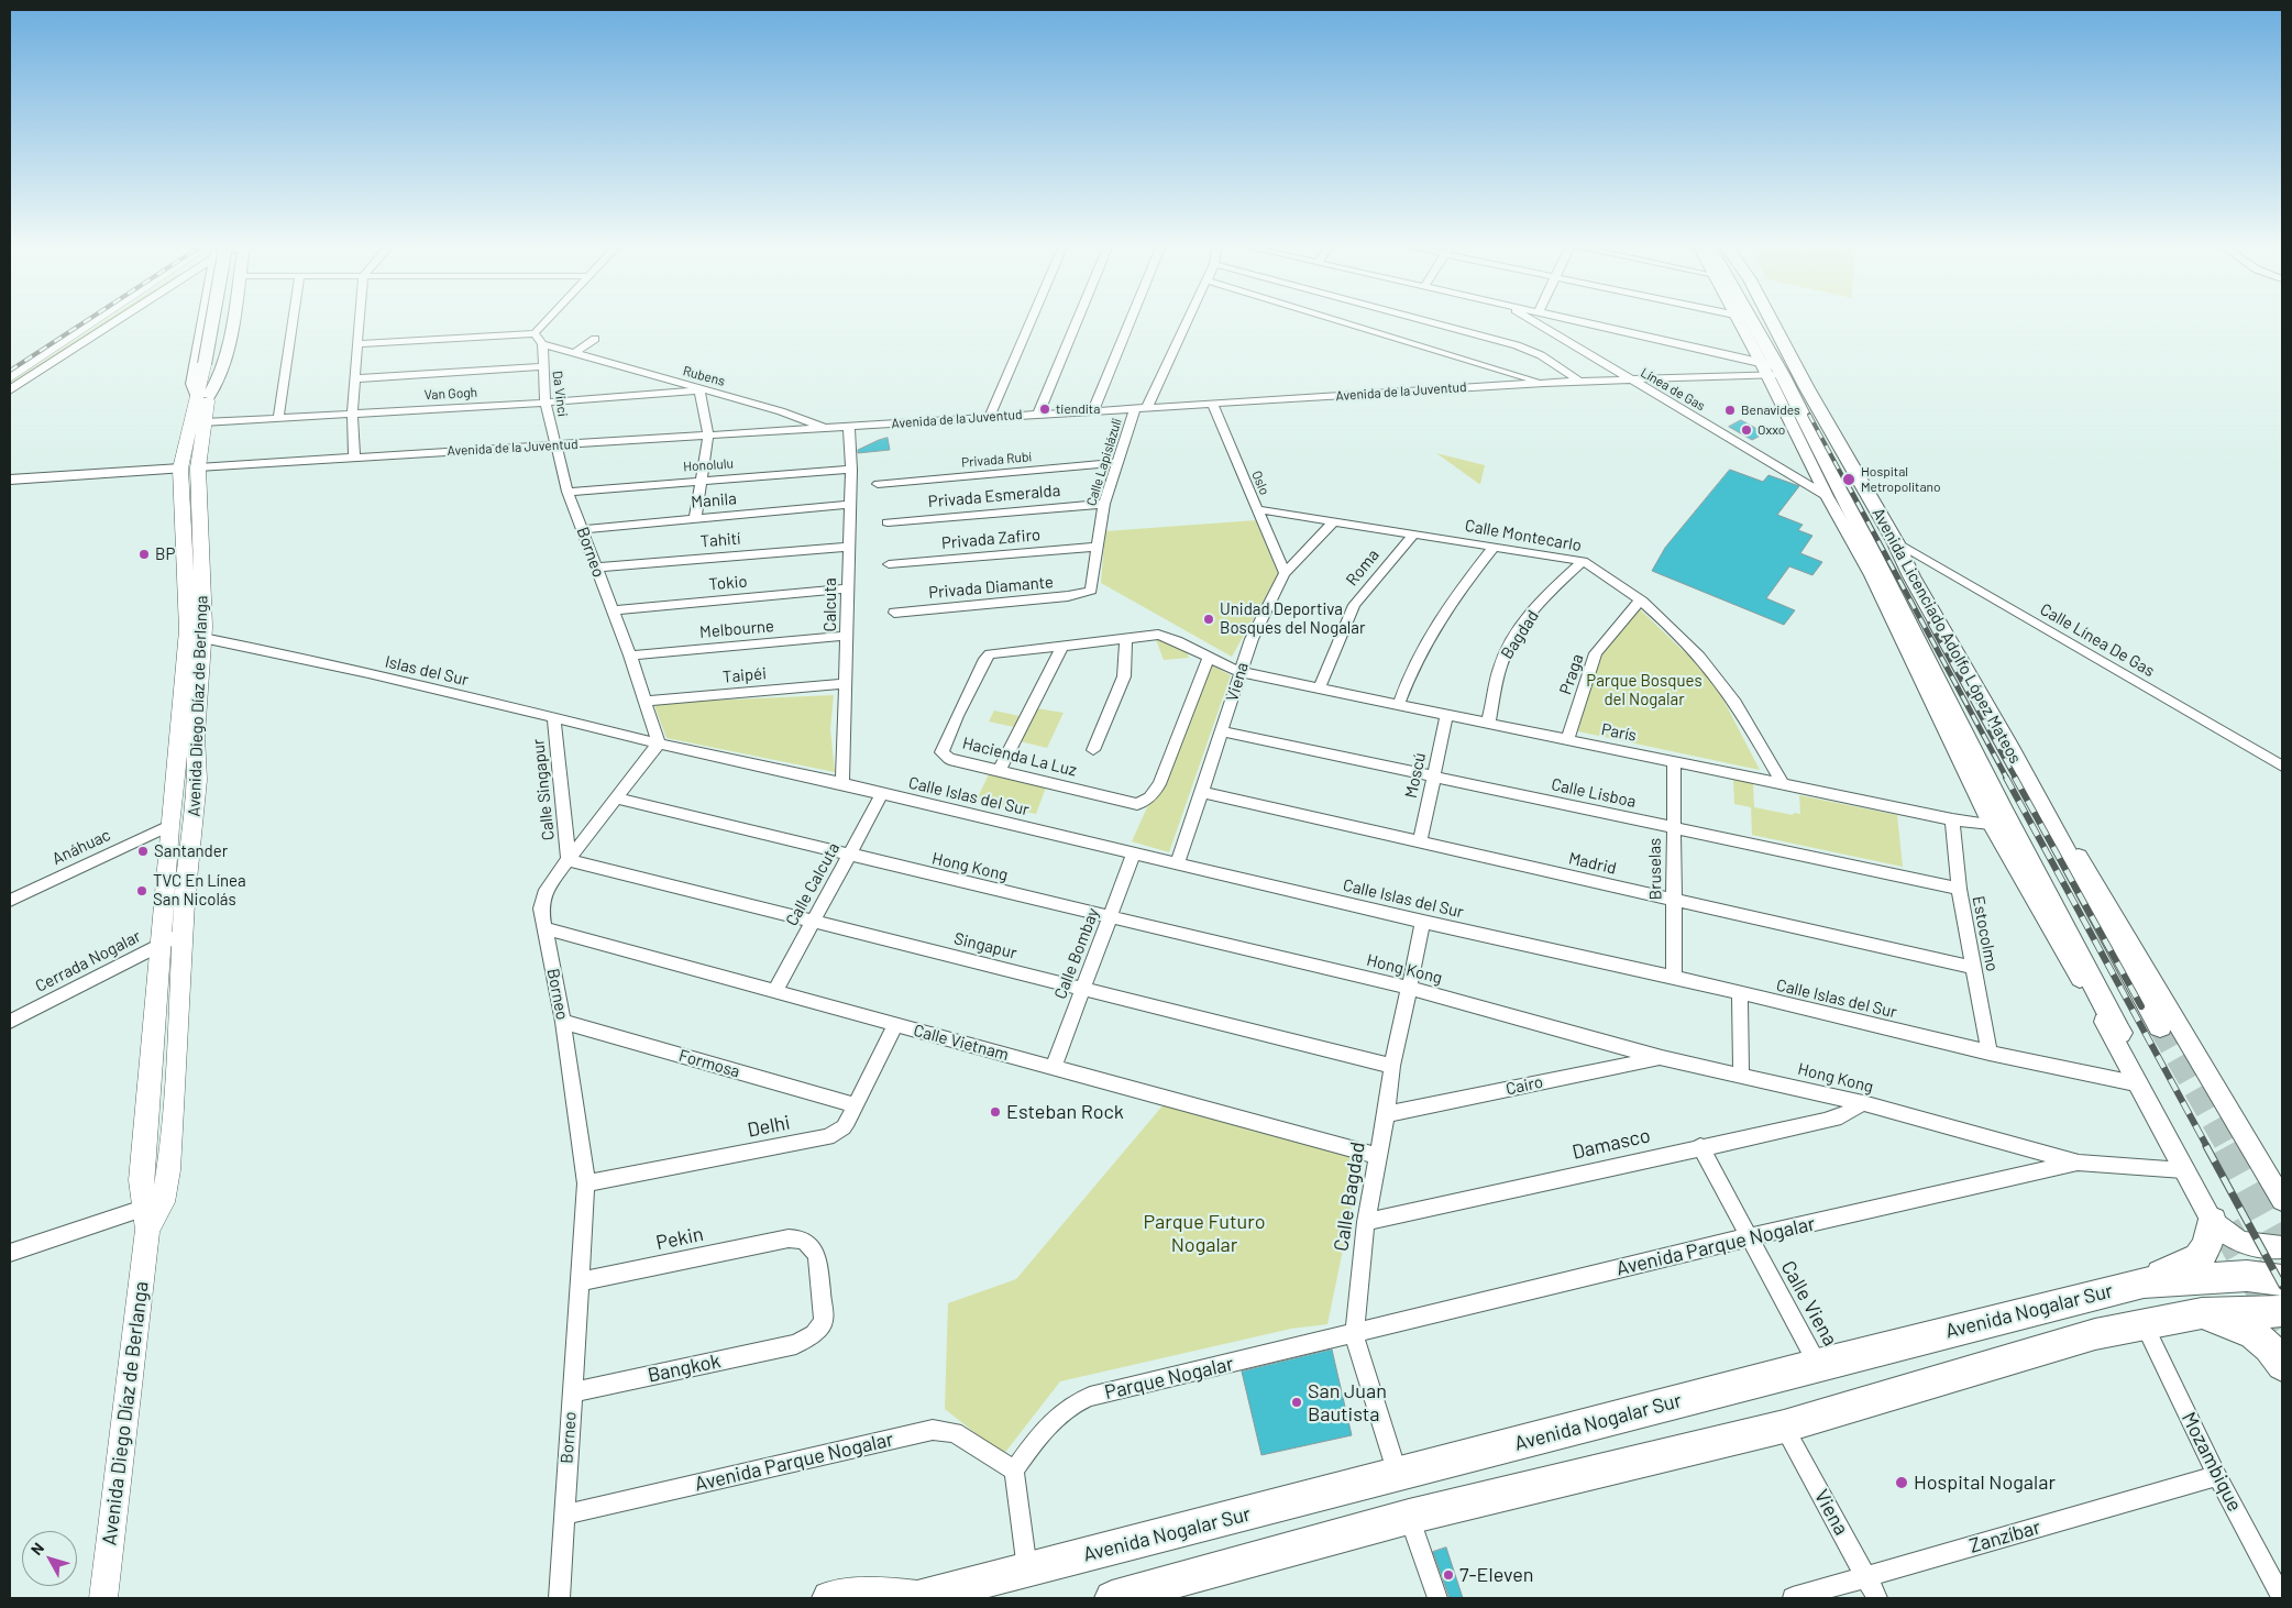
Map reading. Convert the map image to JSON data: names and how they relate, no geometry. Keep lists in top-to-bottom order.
{
  "streets": {
    "highway": ["Avenida Nogalar Sur"],
    "main road": ["Avenida Licenciado Adolfo López Mateos", "Avenida Diego Díaz de Berlanga"],
    "street": [
      "Rubens",
      "Línea de Gas",
      "Avenida de la Juventud",
      "Van Gogh",
      "Da Vinci",
      "Privada Rubí",
      "Calle Lapislázuli",
      "Honolulu",
      "Oslo",
      "Privada Esmeralda",
      "Manila",
      "Calle Montecarlo",
      "Privada Zafiro",
      "Tahití",
      "Borneo",
      "Roma",
      "Tokio",
      "Privada Diamante",
      "Calcuta",
      "Melbourne",
      "Bagdad",
      "Calle Línea De Gas",
      "Islas del Sur",
      "Praga",
      "Taipéi",
      "Viena",
      "París",
      "Hacienda La Luz",
      "Moscú",
      "Calle Singapur",
      "Calle Lisboa",
      "Calle Islas del Sur",
      "Anáhuac",
      "Madrid",
      "Hong Kong",
      "Bruselas",
      "Calle Calcuta",
      "Estocolmo",
      "Singapur",
      "Calle Bombay",
      "Cerrada Nogalar",
      "Calle Vietnam",
      "Formosa",
      "Cairo",
      "Delhi",
      "Damasco",
      "Calle Bagdad",
      "Pekin",
      "Avenida Parque Nogalar",
      "Calle Viena",
      "Bangkok",
      "Parque Nogalar",
      "Mozambique",
      "Zanzíbar"
    ]
  },
  "crossings": [
    ["Rubens", "Avenida de la Juventud"],
    ["Rubens", "Van Gogh"],
    ["Rubens", "Da Vinci"],
    ["Línea de Gas", "Avenida de la Juventud"],
    ["Avenida de la Juventud", "Da Vinci"],
    ["Avenida de la Juventud", "Calle Lapislázuli"],
    ["Avenida de la Juventud", "Oslo"],
    ["Avenida de la Juventud", "Borneo"],
    ["Avenida de la Juventud", "Calcuta"],
    ["Avenida de la Juventud", "Avenida Licenciado Adolfo López Mateos"],
    ["Avenida de la Juventud", "Avenida Diego Díaz de Berlanga"],
    ["Van Gogh", "Da Vinci"],
    ["Van Gogh", "Avenida Diego Díaz de Berlanga"],
    ["Da Vinci", "Borneo"],
    ["Privada Rubí", "Calle Lapislázuli"],
    ["Calle Lapislázuli", "Privada Esmeralda"],
    ["Calle Lapislázuli", "Privada Zafiro"],
    ["Calle Lapislázuli", "Privada Diamante"],
    ["Honolulu", "Borneo"],
    ["Honolulu", "Calcuta"],
    ["Oslo", "Calle Montecarlo"],
    ["Oslo", "Viena"],
    ["Manila", "Borneo"],
    ["Manila", "Calcuta"],
    ["Calle Montecarlo", "Roma"],
    ["Calle Montecarlo", "Bagdad"],
    ["Calle Montecarlo", "Praga"],
    ["Calle Montecarlo", "Viena"],
    ["Calle Montecarlo", "París"],
    ["Tahití", "Borneo"],
    ["Tahití", "Calcuta"],
    ["Borneo", "Tokio"],
    ["Borneo", "Melbourne"],
    ["Borneo", "Islas del Sur"],
    ["Borneo", "Taipéi"],
    ["Borneo", "Calle Singapur"],
    ["Borneo", "Calle Islas del Sur"],
    ["Borneo", "Hong Kong"],
    ["Borneo", "Singapur"],
    ["Borneo", "Calle Vietnam"],
    ["Borneo", "Formosa"],
    ["Borneo", "Delhi"],
    ["Borneo", "Pekin"],
    ["Borneo", "Avenida Parque Nogalar"],
    ["Borneo", "Bangkok"],
    ["Roma", "París"],
    ["Tokio", "Calcuta"],
    ["Calcuta", "Melbourne"],
    ["Calcuta", "Taipéi"],
    ["Calcuta", "Calle Islas del Sur"],
    ["Bagdad", "París"],
    ["Avenida Licenciado Adolfo López Mateos", "Calle Línea De Gas"],
    ["Avenida Licenciado Adolfo López Mateos", "París"],
    ["Islas del Sur", "Avenida Diego Díaz de Berlanga"],
    ["Islas del Sur", "Calle Singapur"],
    ["Islas del Sur", "Calle Islas del Sur"],
    ["Praga", "París"],
    ["Viena", "París"],
    ["Viena", "Hacienda La Luz"],
    ["Viena", "Calle Lisboa"],
    ["Viena", "Calle Islas del Sur"],
    ["Viena", "Madrid"],
    ["Viena", "Zanzíbar"],
    ["Avenida Diego Díaz de Berlanga", "Anáhuac"],
    ["Avenida Diego Díaz de Berlanga", "Cerrada Nogalar"],
    ["París", "Hacienda La Luz"],
    ["París", "Moscú"],
    ["París", "Bruselas"],
    ["París", "Estocolmo"],
    ["Moscú", "Calle Lisboa"],
    ["Moscú", "Madrid"],
    ["Calle Singapur", "Singapur"],
    ["Calle Lisboa", "Bruselas"],
    ["Calle Lisboa", "Estocolmo"],
    ["Calle Islas del Sur", "Bruselas"],
    ["Calle Islas del Sur", "Calle Calcuta"],
    ["Calle Islas del Sur", "Estocolmo"],
    ["Calle Islas del Sur", "Calle Bombay"],
    ["Calle Islas del Sur", "Calle Bagdad"],
    ["Madrid", "Bruselas"],
    ["Madrid", "Estocolmo"],
    ["Hong Kong", "Calle Calcuta"],
    ["Hong Kong", "Calle Bombay"],
    ["Hong Kong", "Cairo"],
    ["Hong Kong", "Damasco"],
    ["Hong Kong", "Calle Bagdad"],
    ["Hong Kong", "Avenida Parque Nogalar"],
    ["Calle Calcuta", "Singapur"],
    ["Calle Calcuta", "Calle Vietnam"],
    ["Singapur", "Calle Bombay"],
    ["Singapur", "Calle Bagdad"],
    ["Calle Bombay", "Calle Vietnam"],
    ["Calle Vietnam", "Delhi"],
    ["Calle Vietnam", "Calle Bagdad"],
    ["Formosa", "Delhi"],
    ["Cairo", "Calle Bagdad"],
    ["Damasco", "Calle Bagdad"],
    ["Damasco", "Calle Viena"],
    ["Calle Bagdad", "Avenida Parque Nogalar"],
    ["Calle Bagdad", "Avenida Nogalar Sur"],
    ["Calle Bagdad", "Parque Nogalar"],
    ["Pekin", "Bangkok"],
    ["Avenida Parque Nogalar", "Calle Viena"],
    ["Avenida Parque Nogalar", "Parque Nogalar"],
    ["Calle Viena", "Avenida Nogalar Sur"],
    ["Mozambique", "Zanzíbar"]
  ],
  "parks": ["Parque Bosques del Nogalar", "Parque Futuro Nogalar"],
  "places": [
    "tiendita",
    "Benavides",
    "Oxxo",
    "Hospital Metropolitano",
    "BP",
    "Unidad Deportiva Bosques del Nogalar",
    "Santander",
    "TVC En Línea San Nicolás",
    "Esteban Rock",
    "San Juan Bautista",
    "Hospital Nogalar",
    "7-Eleven"
  ],
  "north": "top left"
}
